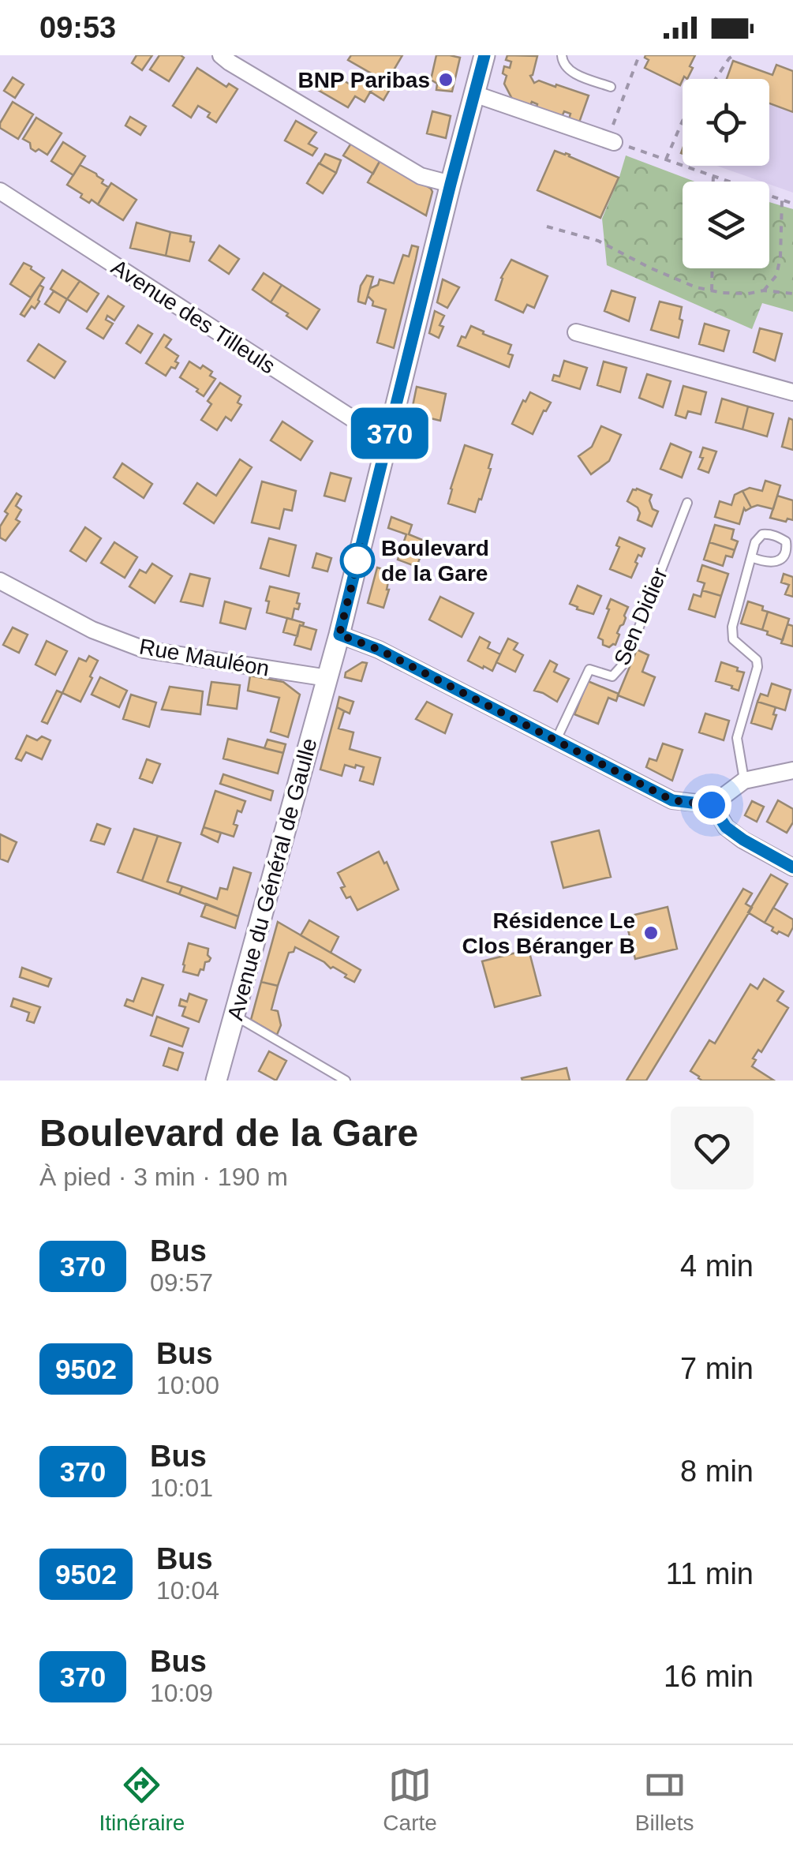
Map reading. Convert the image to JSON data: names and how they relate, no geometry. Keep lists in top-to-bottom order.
{
  "streets": {
    "street": ["Avenue des Tilleuls", "Rue Mauléon", "Avenue du Général de Gaulle"],
    "lane": ["Sen Didier"]
  },
  "crossings": [
    ["Avenue des Tilleuls", "Avenue du Général de Gaulle"],
    ["Rue Mauléon", "Avenue du Général de Gaulle"]
  ],
  "places": ["BNP Paribas", "Boulevard de la Gare", "Résidence Le Clos Béranger B"],
  "lines": ["bus line 370"],
  "page": {
    "status": "09:53",
    "on_map": "370",
    "heading": ["Boulevard de la Gare", "À pied · 3 min · 190 m"],
    "list": [
      {
        "mark": "370",
        "name": "Bus",
        "note": "09:57",
        "value": "4 min"
      },
      {
        "mark": "9502",
        "name": "Bus",
        "note": "10:00",
        "value": "7 min"
      },
      {
        "mark": "370",
        "name": "Bus",
        "note": "10:01",
        "value": "8 min"
      },
      {
        "mark": "9502",
        "name": "Bus",
        "note": "10:04",
        "value": "11 min"
      },
      {
        "mark": "370",
        "name": "Bus",
        "note": "10:09",
        "value": "16 min"
      }
    ],
    "tabs": ["Itinéraire", "Carte", "Billets"]
  }
}
